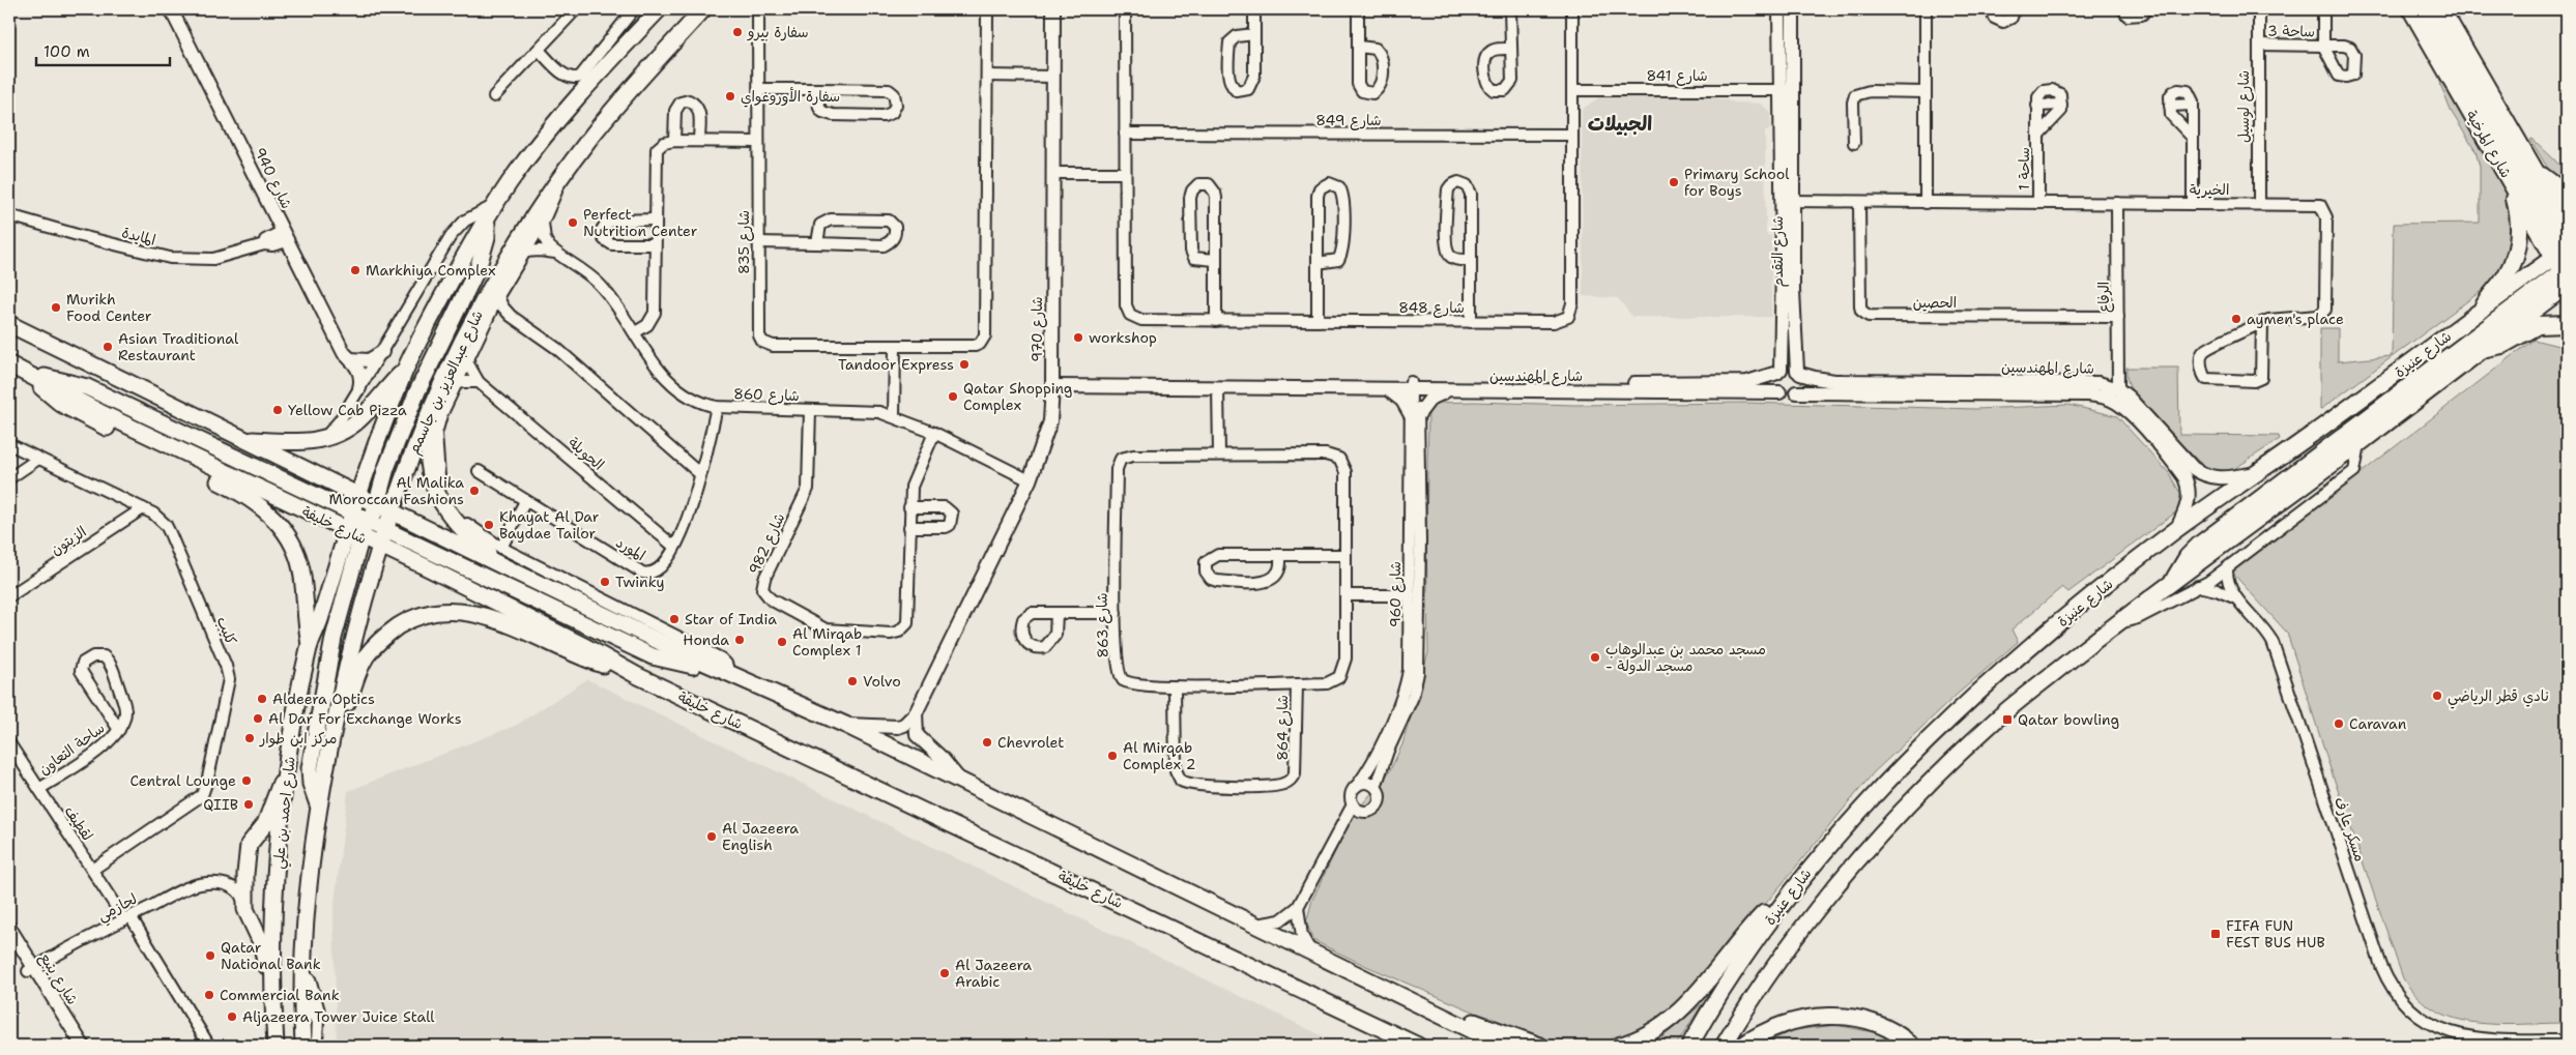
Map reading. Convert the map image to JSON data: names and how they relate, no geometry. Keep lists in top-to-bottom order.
{
  "streets": {
    "highway": ["شارع المرخية"],
    "main road": [
      "شارع عنيزة",
      "شارع عبدالعزيز بن جاسمم",
      "شارع خليفة",
      "شارع احمد بن علي"
    ],
    "street": [
      "ساحة 3",
      "شارع 841",
      "شارع لوسيل",
      "شارع 849",
      "ساحة 1",
      "شارع 940",
      "الخيرية",
      "المايدة",
      "شارع 835",
      "شارع التقدم",
      "الرفاع",
      "الحصين",
      "شارع 848",
      "شارع 970",
      "شارع المهندسين",
      "شارع 860",
      "الحويلة",
      "الزيتون",
      "شارع 982",
      "المورد",
      "شارع 960",
      "شارع 863",
      "كليب",
      "شارع 864",
      "ساحة التعاون",
      "لقطيف",
      "مسكر عارف",
      "لحازمي",
      "شارع ينبع"
    ]
  },
  "crossings": [
    ["ساحة 3", "شارع لوسيل"],
    ["شارع 841", "شارع التقدم"],
    ["شارع 841", "شارع 848"],
    ["شارع لوسيل", "الخيرية"],
    ["شارع 849", "شارع 848"],
    ["شارع المرخية", "شارع عنيزة"],
    ["ساحة 1", "الخيرية"],
    ["شارع 940", "المايدة"],
    ["الخيرية", "شارع التقدم"],
    ["الخيرية", "الرفاع"],
    ["الخيرية", "الحصين"],
    ["شارع التقدم", "شارع المهندسين"],
    ["الرفاع", "الحصين"],
    ["الرفاع", "شارع المهندسين"],
    ["شارع 970", "شارع المهندسين"],
    ["شارع 970", "شارع 860"],
    ["شارع عنيزة", "شارع المهندسين"],
    ["شارع المهندسين", "شارع 960"],
    ["شارع عبدالعزيز بن جاسمم", "شارع 860"],
    ["شارع عبدالعزيز بن جاسمم", "الحويلة"],
    ["شارع عبدالعزيز بن جاسمم", "شارع خليفة"],
    ["شارع 860", "شارع 982"],
    ["شارع 860", "المورد"],
    ["الحويلة", "المورد"],
    ["شارع خليفة", "شارع احمد بن علي"],
    ["الزيتون", "كليب"],
    ["شارع 863", "شارع 864"],
    ["كليب", "لقطيف"],
    ["ساحة التعاون", "لقطيف"],
    ["لقطيف", "لحازمي"],
    ["لحازمي", "شارع ينبع"]
  ],
  "districts": ["الجبيلات"],
  "places": {
    "other": [
      "سفارة بيرو",
      "سفارة الأوروغواي",
      "Primary School for Boys",
      "Perfect Nutrition Center",
      "Markhiya Complex",
      "Murikh Food Center",
      "aymen's place",
      "workshop",
      "Asian Traditional Restaurant",
      "Tandoor Express",
      "Qatar Shopping Complex",
      "Yellow Cab Pizza",
      "Al Malika Moroccan Fashions",
      "Khayat Al Dar Baydae Tailor",
      "Twinky",
      "Star of India",
      "Honda",
      "Al Mirqab Complex 1",
      "مسجد محمد بن عبدالوهاب - مسجد الدولة",
      "Volvo",
      "نادي قطر الرياضي",
      "Aldeera Optics",
      "Al Dar For Exchange Works",
      "Caravan",
      "مركز ابن طوار",
      "Chevrolet",
      "Al Mirqab Complex 2",
      "Central Lounge",
      "QIIB",
      "Al Jazeera English",
      "Qatar National Bank",
      "Al Jazeera Arabic",
      "Commercial Bank",
      "Aljazeera Tower Juice Stall"
    ],
    "transit": ["Qatar bowling", "FIFA FUN FEST BUS HUB"]
  },
  "scale_bar": "100 m"
}
